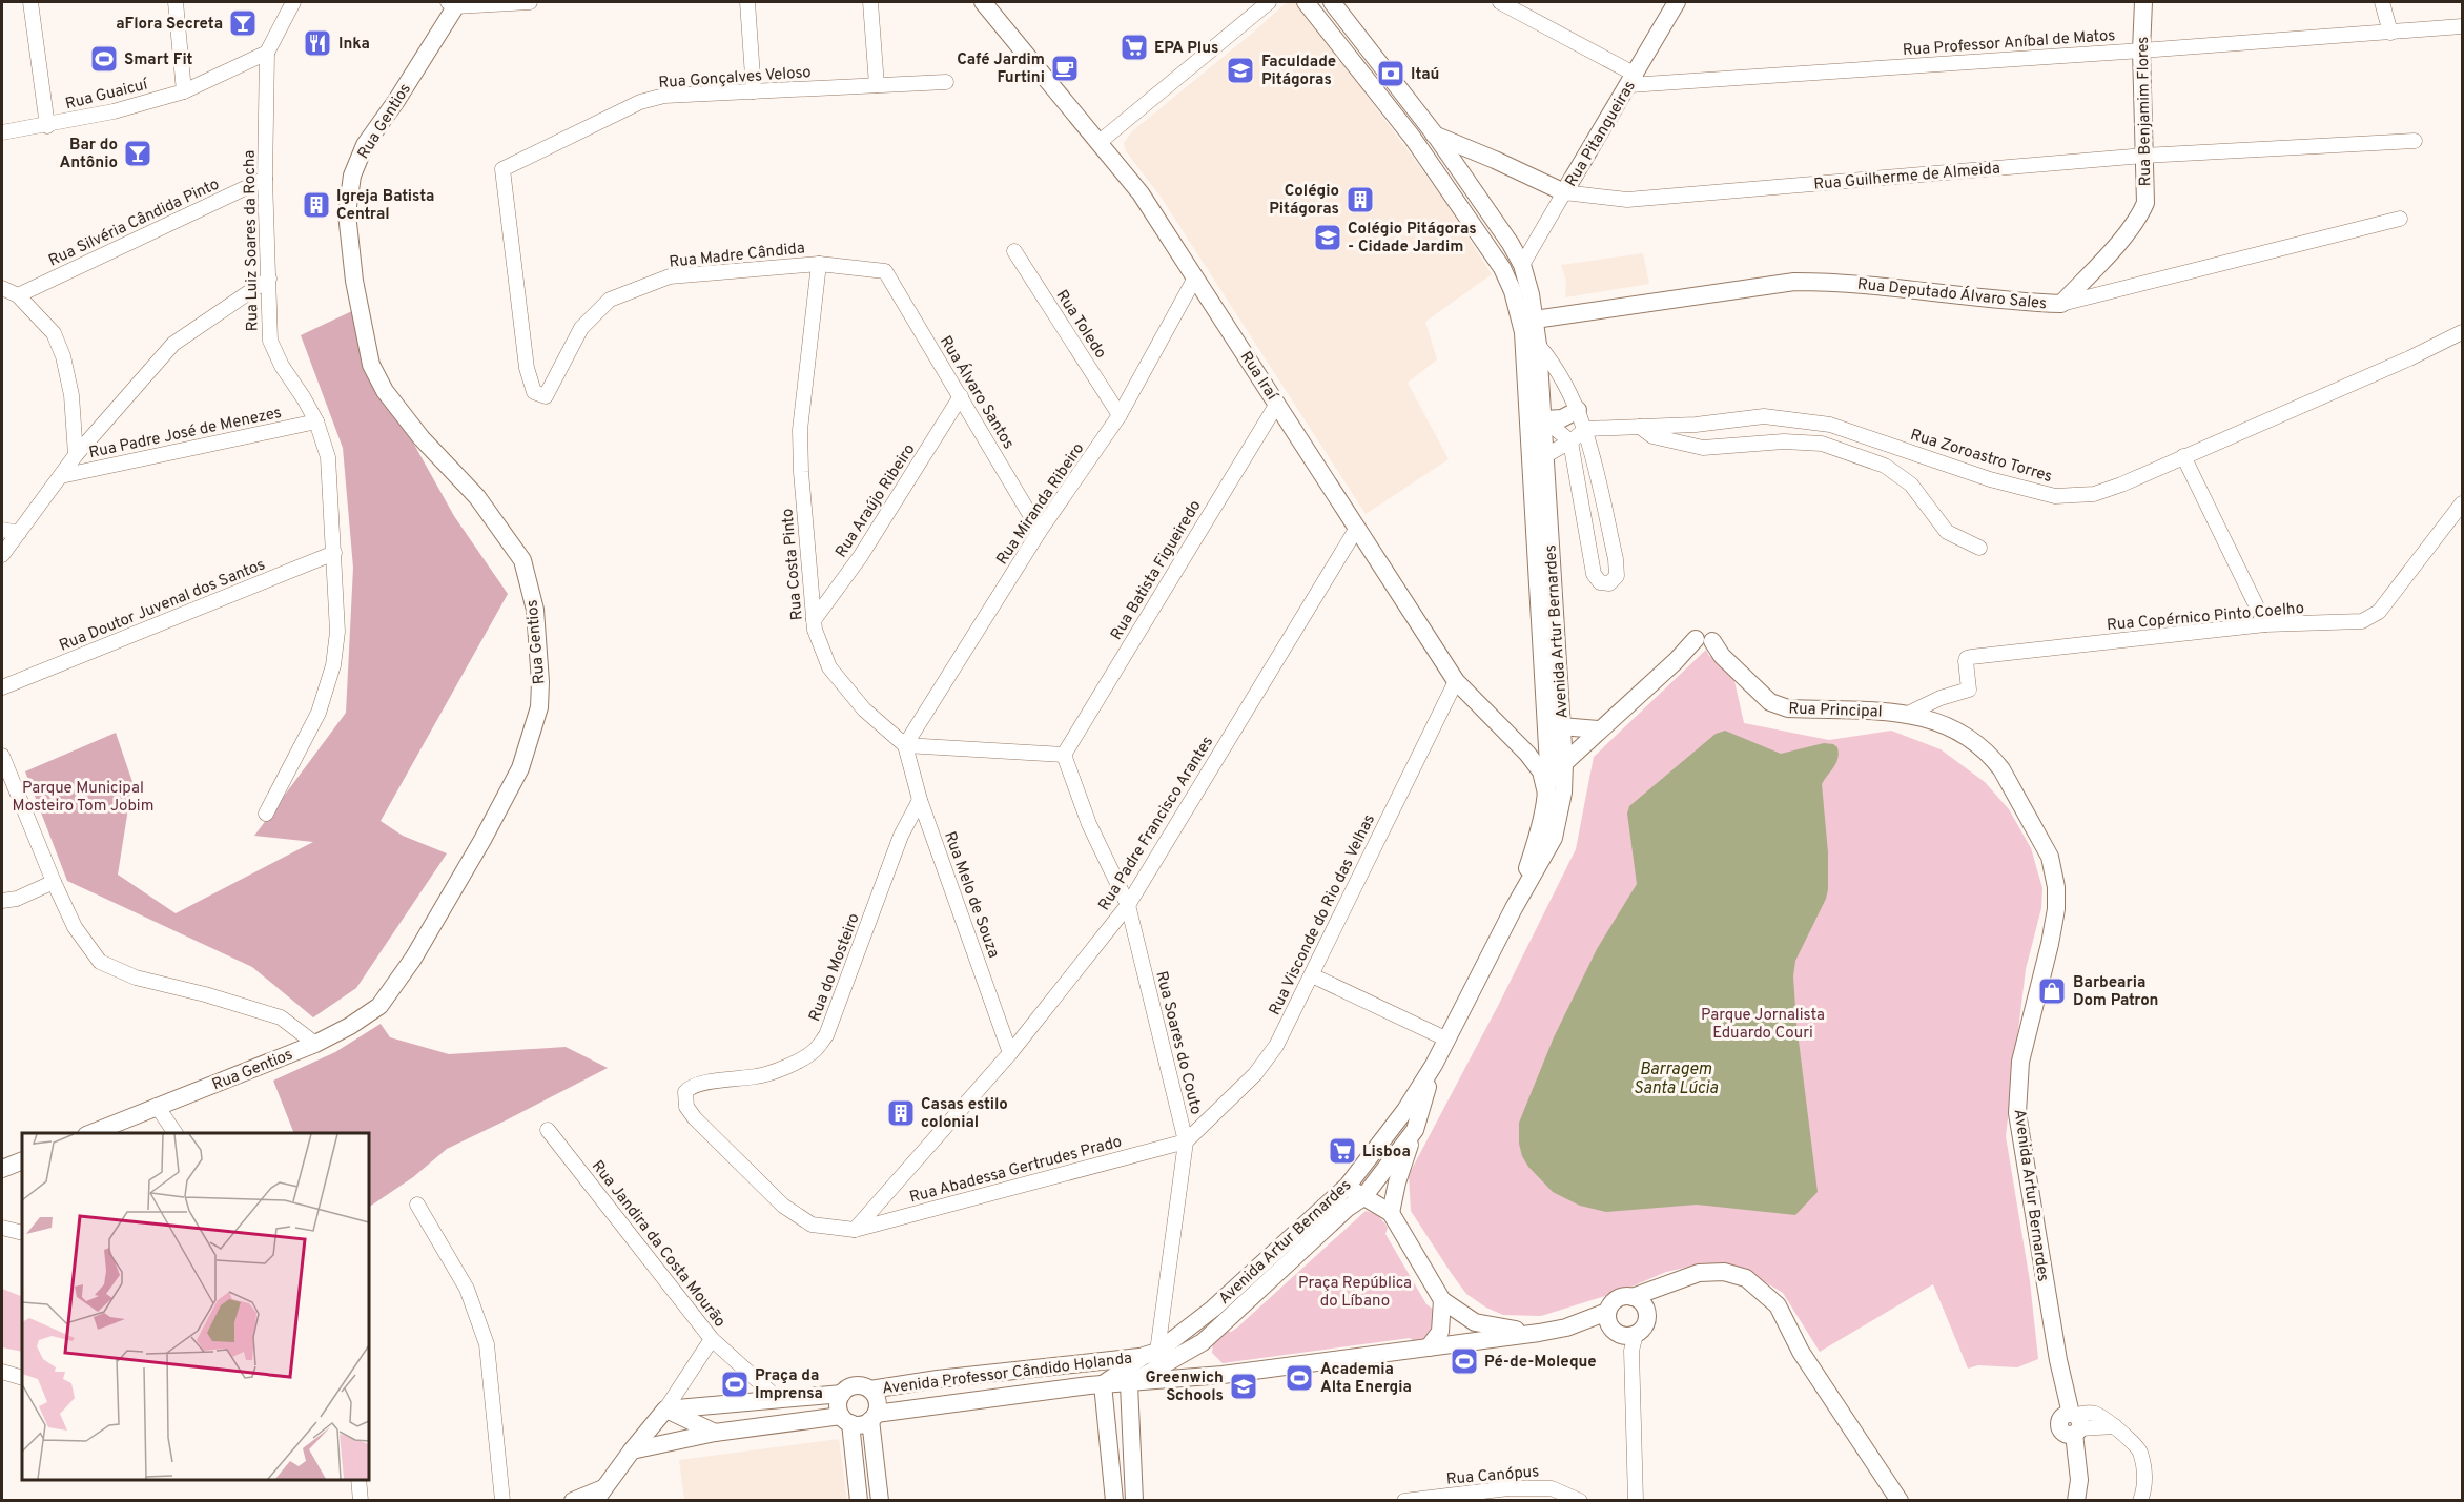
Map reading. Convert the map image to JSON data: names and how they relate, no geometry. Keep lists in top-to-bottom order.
{
  "streets": {
    "street": [
      "Rua Professor Aníbal de Matos",
      "Rua Gonçalves Veloso",
      "Rua Guaicuí",
      "Rua Benjamim Flores",
      "Rua Gentios",
      "Rua Pitangueiras",
      "Rua Guilherme de Almeida",
      "Rua Silvéria Cândida Pinto",
      "Rua Luiz Soares da Rocha",
      "Rua Madre Cândida",
      "Rua Deputado Álvaro Sales",
      "Rua Toledo",
      "Rua Iraí",
      "Rua Álvaro Santos",
      "Rua Padre José de Menezes",
      "Rua Zoroastro Torres",
      "Rua Araújo Ribeiro",
      "Rua Miranda Ribeiro",
      "Rua Costa Pinto",
      "Rua Batista Figueiredo",
      "Rua Doutor Juvenal dos Santos",
      "Rua Copérnico Pinto Coelho",
      "Avenida Artur Bernardes",
      "Rua Principal",
      "Rua Padre Francisco Arantes",
      "Rua Melo de Souza",
      "Rua Visconde do Rio das Velhas",
      "Rua do Mosteiro",
      "Rua Soares do Couto",
      "Rua Abadessa Gertrudes Prado",
      "Rua Jandira da Costa Mourão",
      "Avenida Professor Cândido Holanda",
      "Rua Canópus"
    ]
  },
  "crossings": [
    ["Rua Professor Aníbal de Matos", "Rua Benjamim Flores"],
    ["Rua Professor Aníbal de Matos", "Rua Pitangueiras"],
    ["Rua Gonçalves Veloso", "Rua Madre Cândida"],
    ["Rua Guaicuí", "Rua Luiz Soares da Rocha"],
    ["Rua Benjamim Flores", "Rua Guilherme de Almeida"],
    ["Rua Benjamim Flores", "Rua Deputado Álvaro Sales"],
    ["Rua Pitangueiras", "Rua Guilherme de Almeida"],
    ["Rua Pitangueiras", "Avenida Artur Bernardes"],
    ["Rua Guilherme de Almeida", "Avenida Artur Bernardes"],
    ["Rua Silvéria Cândida Pinto", "Rua Luiz Soares da Rocha"],
    ["Rua Luiz Soares da Rocha", "Rua Padre José de Menezes"],
    ["Rua Luiz Soares da Rocha", "Rua Doutor Juvenal dos Santos"],
    ["Rua Madre Cândida", "Rua Álvaro Santos"],
    ["Rua Madre Cândida", "Rua Costa Pinto"],
    ["Rua Deputado Álvaro Sales", "Avenida Artur Bernardes"],
    ["Rua Toledo", "Rua Miranda Ribeiro"],
    ["Rua Iraí", "Rua Miranda Ribeiro"],
    ["Rua Iraí", "Rua Batista Figueiredo"],
    ["Rua Iraí", "Avenida Artur Bernardes"],
    ["Rua Iraí", "Rua Padre Francisco Arantes"],
    ["Rua Iraí", "Rua Visconde do Rio das Velhas"],
    ["Rua Álvaro Santos", "Rua Araújo Ribeiro"],
    ["Rua Álvaro Santos", "Rua Miranda Ribeiro"],
    ["Rua Araújo Ribeiro", "Rua Costa Pinto"],
    ["Rua Miranda Ribeiro", "Rua Costa Pinto"],
    ["Rua Miranda Ribeiro", "Rua Melo de Souza"],
    ["Rua Costa Pinto", "Rua Melo de Souza"],
    ["Rua Batista Figueiredo", "Rua Soares do Couto"],
    ["Rua Copérnico Pinto Coelho", "Rua Principal"],
    ["Avenida Artur Bernardes", "Rua Principal"],
    ["Avenida Artur Bernardes", "Rua Soares do Couto"],
    ["Avenida Artur Bernardes", "Avenida Professor Cândido Holanda"],
    ["Rua Padre Francisco Arantes", "Rua Melo de Souza"],
    ["Rua Padre Francisco Arantes", "Rua do Mosteiro"],
    ["Rua Padre Francisco Arantes", "Rua Soares do Couto"],
    ["Rua Padre Francisco Arantes", "Rua Abadessa Gertrudes Prado"],
    ["Rua Melo de Souza", "Rua do Mosteiro"],
    ["Rua Visconde do Rio das Velhas", "Rua Soares do Couto"],
    ["Rua Visconde do Rio das Velhas", "Rua Abadessa Gertrudes Prado"],
    ["Rua do Mosteiro", "Rua Abadessa Gertrudes Prado"],
    ["Rua Soares do Couto", "Rua Abadessa Gertrudes Prado"],
    ["Rua Soares do Couto", "Avenida Professor Cândido Holanda"]
  ],
  "water": ["Barragem Santa Lúcia"],
  "parks": ["Parque Municipal Mosteiro Tom Jobim", "Parque Jornalista Eduardo Couri", "Praça República do Líbano"],
  "places": {
    "bar": ["aFlora Secreta", "Bar do Antônio"],
    "restaurant": ["Inka"],
    "supermarket": ["EPA Plus", "Lisboa"],
    "sports": [
      "Smart Fit",
      "Pé-de-Moleque",
      "Academia Alta Energia",
      "Praça da Imprensa"
    ],
    "cafe": ["Café Jardim Furtini"],
    "school or university": ["Faculdade Pitágoras", "Colégio Pitágoras - Cidade Jardim", "Greenwich Schools"],
    "bank": ["Itaú"],
    "building": ["Colégio Pitágoras", "Igreja Batista Central", "Casas estilo colonial"],
    "shop": ["Barbearia Dom Patron"]
  }
}
